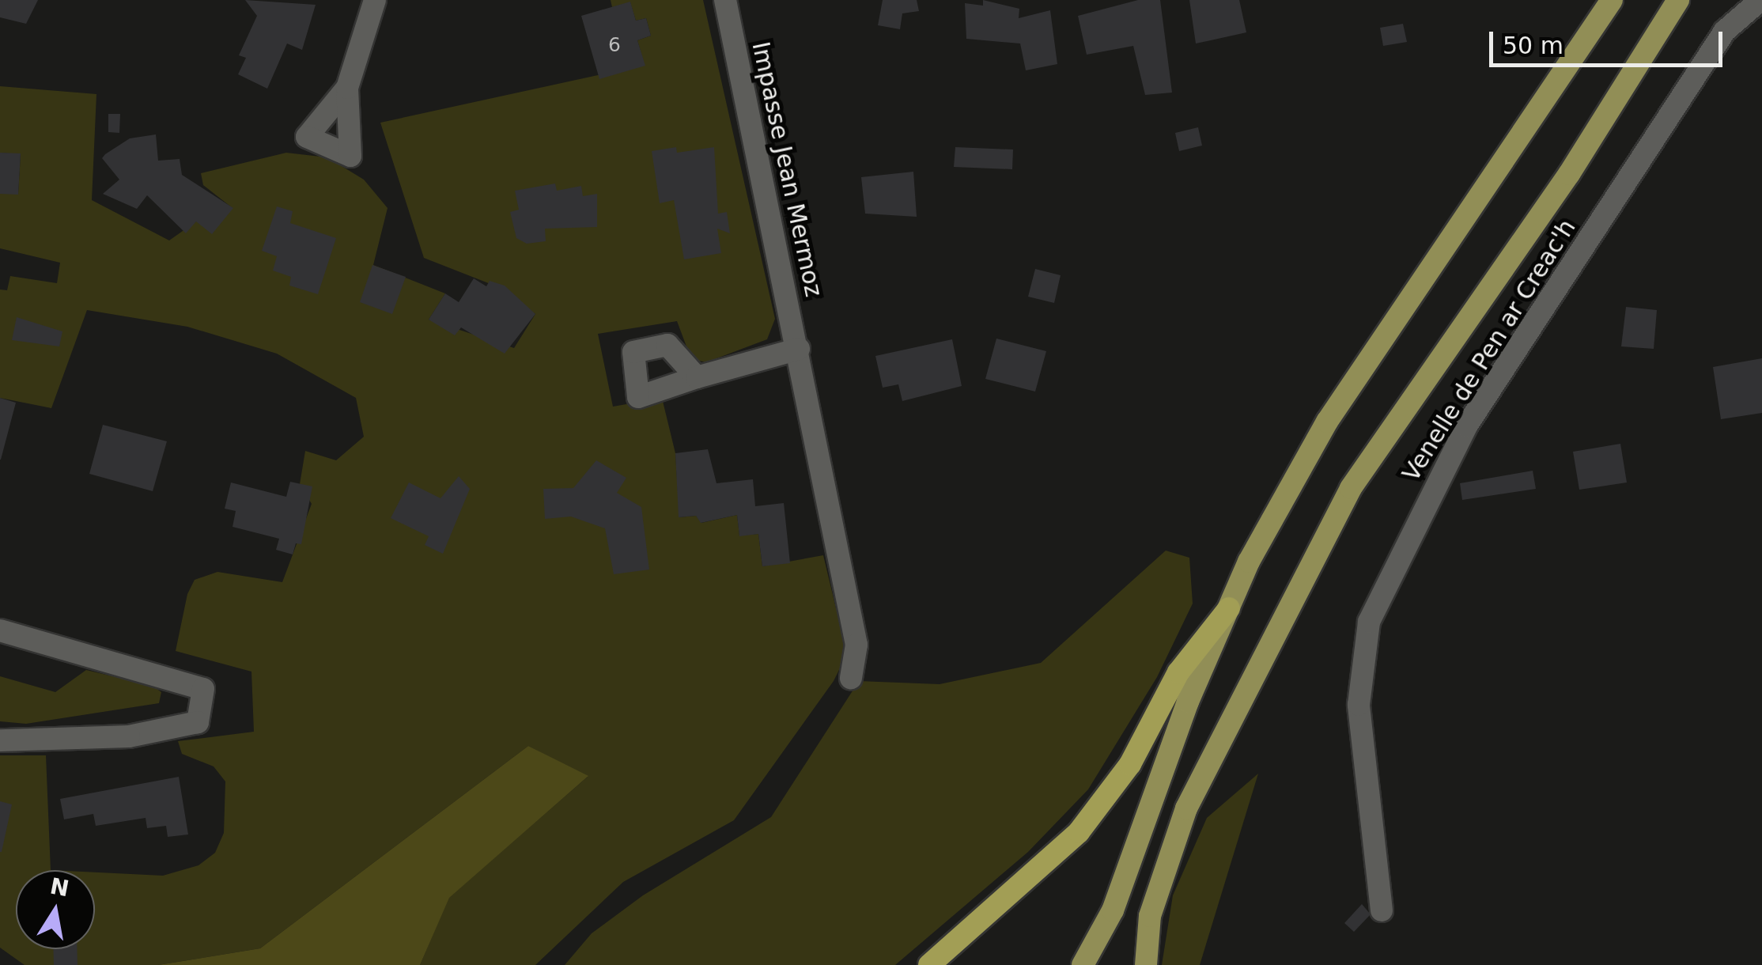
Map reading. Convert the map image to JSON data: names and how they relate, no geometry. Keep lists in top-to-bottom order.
{
  "streets": {
    "street": ["Impasse Jean Mermoz", "Venelle de Pen ar Creac'h"]
  },
  "house_numbers": ["6"],
  "scale_bar": "50 m",
  "north": "top"
}
